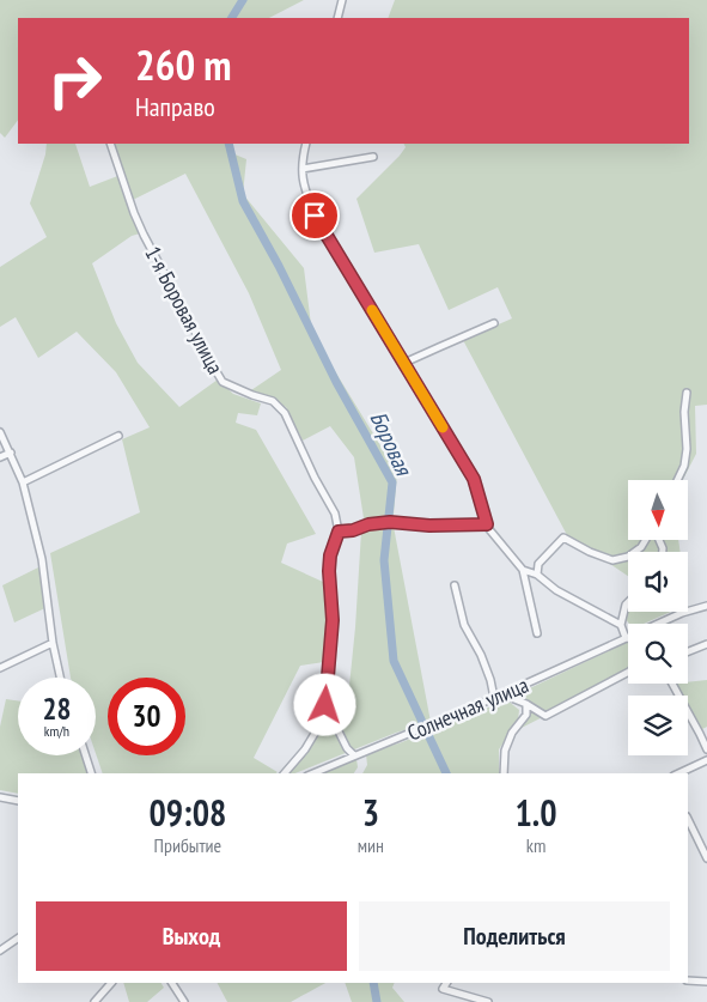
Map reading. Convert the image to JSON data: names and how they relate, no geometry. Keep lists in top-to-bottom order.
{
  "streets": {
    "street": ["1-я Боровая улица", "Солнечная улица"]
  },
  "water": ["Боровая"],
  "north": "bottom",
  "page": {
    "turn": ["260 m", "Направо"],
    "speed": "28 km/h",
    "limit": "30",
    "eta": [
      "09:08",
      "Прибытие",
      "3",
      "мин",
      "1.0",
      "km"
    ],
    "buttons": ["Выход", "Поделиться"]
  }
}
